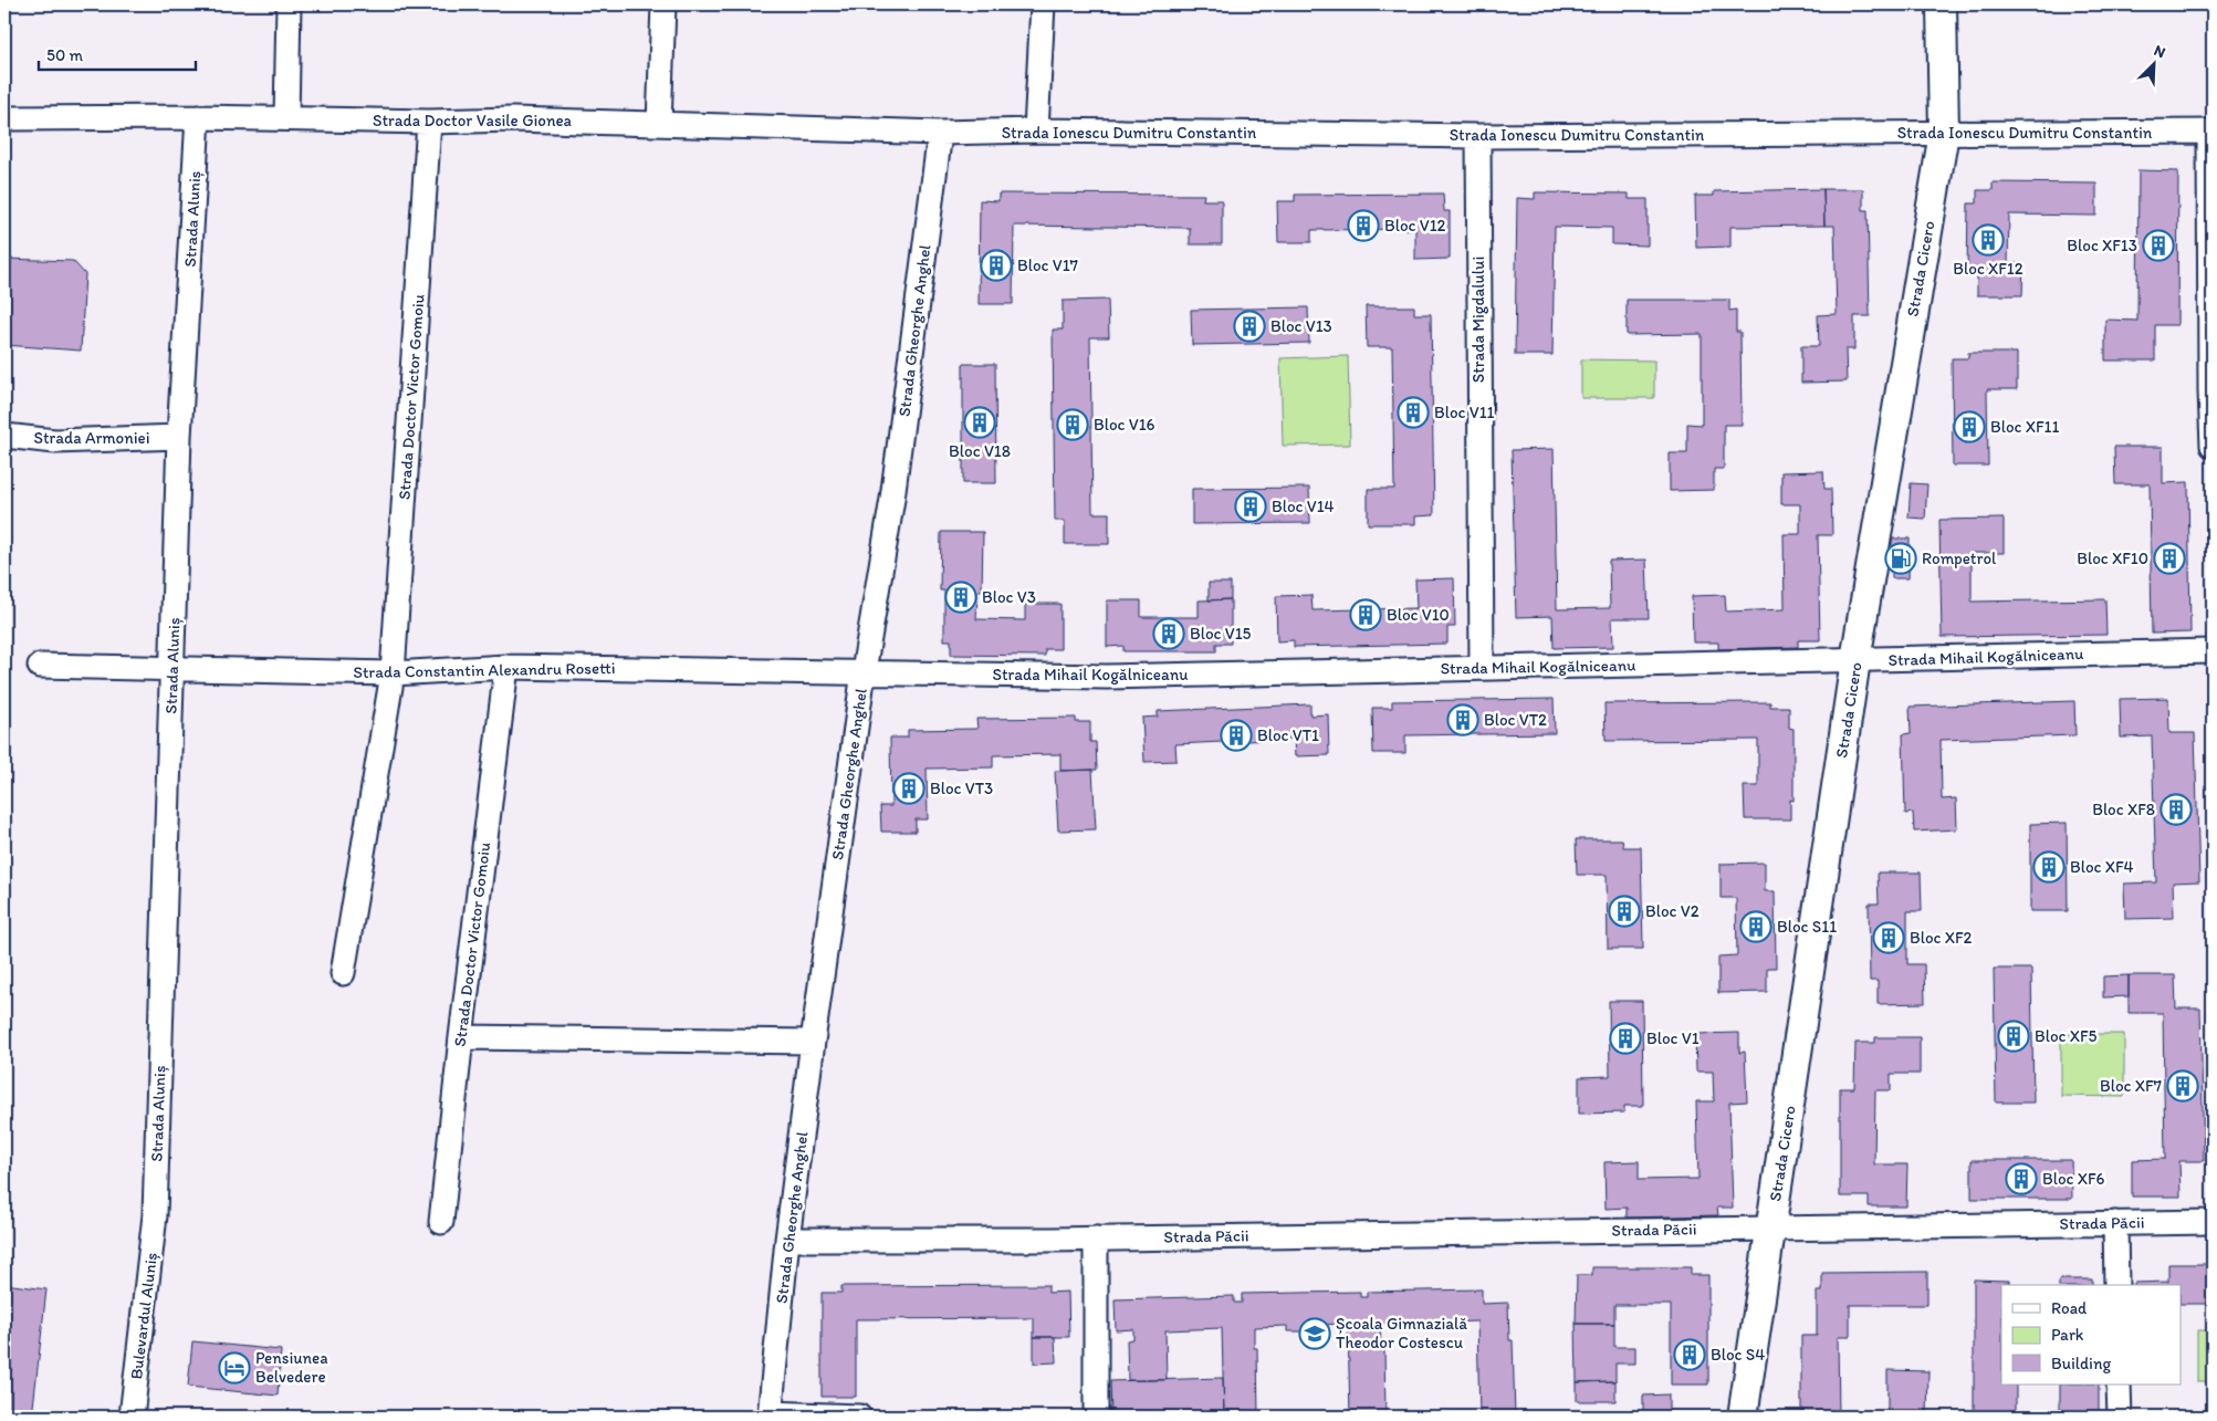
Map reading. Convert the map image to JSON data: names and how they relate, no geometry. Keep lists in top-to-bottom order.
{
  "streets": {
    "main road": ["Strada Cicero"],
    "street": [
      "Strada Doctor Vasile Gionea",
      "Strada Ionescu Dumitru Constantin",
      "Strada Aluniș",
      "Strada Migdalului",
      "Strada Gheorghe Anghel",
      "Strada Doctor Victor Gomoiu",
      "Strada Armoniei",
      "Strada Mihail Kogălniceanu",
      "Strada Constantin Alexandru Rosetti",
      "Strada Păcii",
      "Bulevardul Aluniș"
    ]
  },
  "crossings": [
    ["Strada Doctor Vasile Gionea", "Strada Ionescu Dumitru Constantin"],
    ["Strada Doctor Vasile Gionea", "Strada Aluniș"],
    ["Strada Doctor Vasile Gionea", "Strada Gheorghe Anghel"],
    ["Strada Doctor Vasile Gionea", "Strada Doctor Victor Gomoiu"],
    ["Strada Ionescu Dumitru Constantin", "Strada Cicero"],
    ["Strada Ionescu Dumitru Constantin", "Strada Migdalului"],
    ["Strada Ionescu Dumitru Constantin", "Strada Gheorghe Anghel"],
    ["Strada Aluniș", "Strada Armoniei"],
    ["Strada Aluniș", "Strada Constantin Alexandru Rosetti"],
    ["Strada Aluniș", "Bulevardul Aluniș"],
    ["Strada Cicero", "Strada Mihail Kogălniceanu"],
    ["Strada Cicero", "Strada Păcii"],
    ["Strada Migdalului", "Strada Mihail Kogălniceanu"],
    ["Strada Gheorghe Anghel", "Strada Mihail Kogălniceanu"],
    ["Strada Gheorghe Anghel", "Strada Constantin Alexandru Rosetti"],
    ["Strada Gheorghe Anghel", "Strada Păcii"],
    ["Strada Doctor Victor Gomoiu", "Strada Constantin Alexandru Rosetti"],
    ["Strada Mihail Kogălniceanu", "Strada Constantin Alexandru Rosetti"]
  ],
  "places": {
    "building": [
      "Bloc V12",
      "Bloc XF12",
      "Bloc XF13",
      "Bloc V17",
      "Bloc V13",
      "Bloc V11",
      "Bloc V18",
      "Bloc V16",
      "Bloc XF11",
      "Bloc V14",
      "Bloc XF10",
      "Bloc V3",
      "Bloc V10",
      "Bloc V15",
      "Bloc VT2",
      "Bloc VT1",
      "Bloc VT3",
      "Bloc XF8",
      "Bloc XF4",
      "Bloc V2",
      "Bloc S11",
      "Bloc XF2",
      "Bloc XF5",
      "Bloc V1",
      "Bloc XF7",
      "Bloc XF6",
      "Bloc S4"
    ],
    "fuel station": ["Rompetrol"],
    "school or university": ["Școala Gimnazială Theodor Costescu"],
    "hotel": ["Pensiunea Belvedere"]
  },
  "legend": ["Road", "Park", "Building"],
  "scale_bar": "50 m",
  "north": "top right"
}
